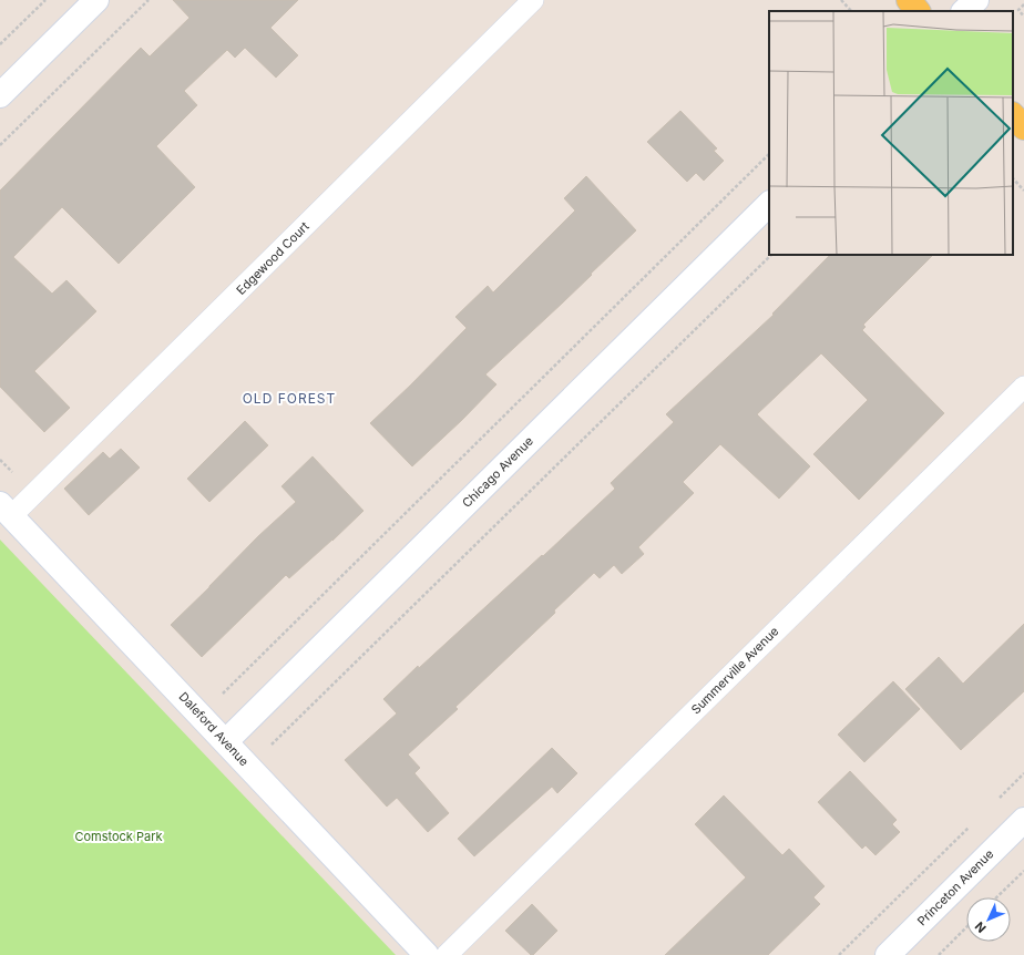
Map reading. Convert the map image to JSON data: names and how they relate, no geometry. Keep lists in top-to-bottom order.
{
  "streets": {
    "street": ["Chicago Avenue", "Daleford Avenue", "Princeton Avenue"],
    "lane": ["Edgewood Court", "Summerville Avenue"]
  },
  "crossings": [
    ["Edgewood Court", "Daleford Avenue"],
    ["Chicago Avenue", "Daleford Avenue"]
  ],
  "districts": ["OLD FOREST"],
  "parks": ["Comstock Park"],
  "north": "bottom left"
}
